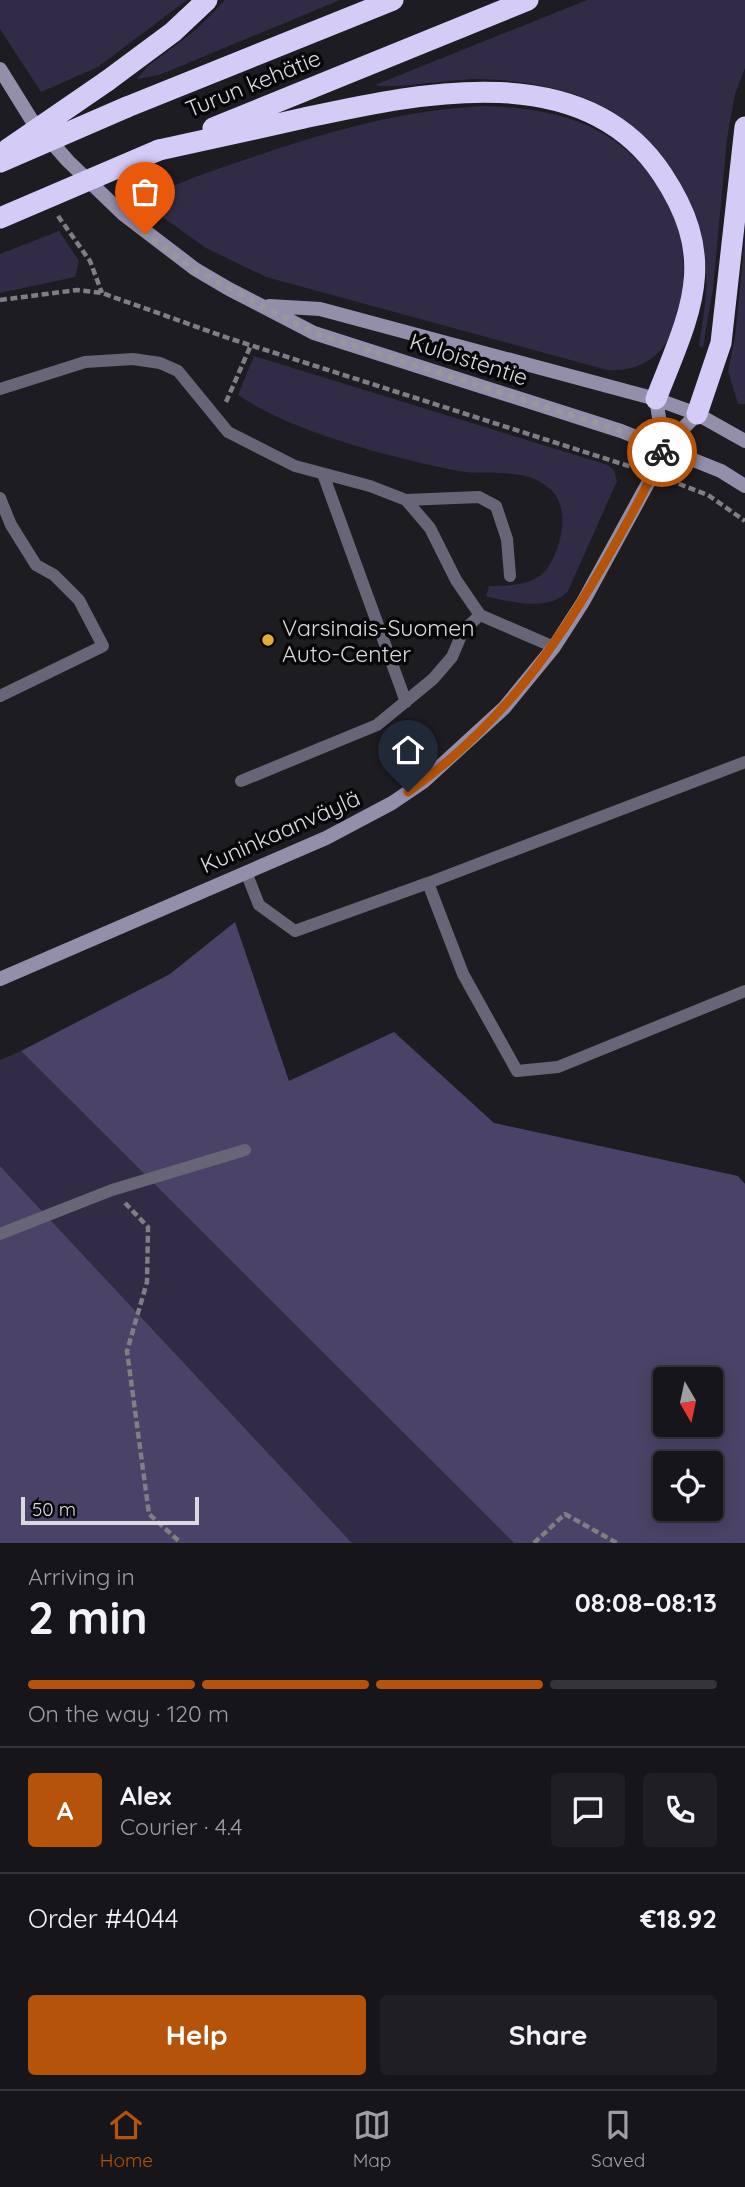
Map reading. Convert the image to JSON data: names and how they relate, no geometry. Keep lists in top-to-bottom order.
{
  "streets": {
    "highway": ["Turun kehätie"],
    "street": ["Kuloistentie", "Kuninkaanväylä"]
  },
  "crossings": [
    ["Kuloistentie", "Kuninkaanväylä"]
  ],
  "places": ["Varsinais-Suomen Auto-Center"],
  "scale_bar": "50 m",
  "north": "bottom",
  "page": {
    "scale": "50 m",
    "heading": ["2 min", "Arriving in", "08:08–08:13"],
    "panel": [
      "Alex",
      "Courier · 4.4",
      "Order #4044",
      "€18.92"
    ],
    "bar": "On the way · 120 m",
    "round": "A",
    "buttons": ["Help", "Share"],
    "tabs": ["Home", "Map", "Saved"]
  }
}
